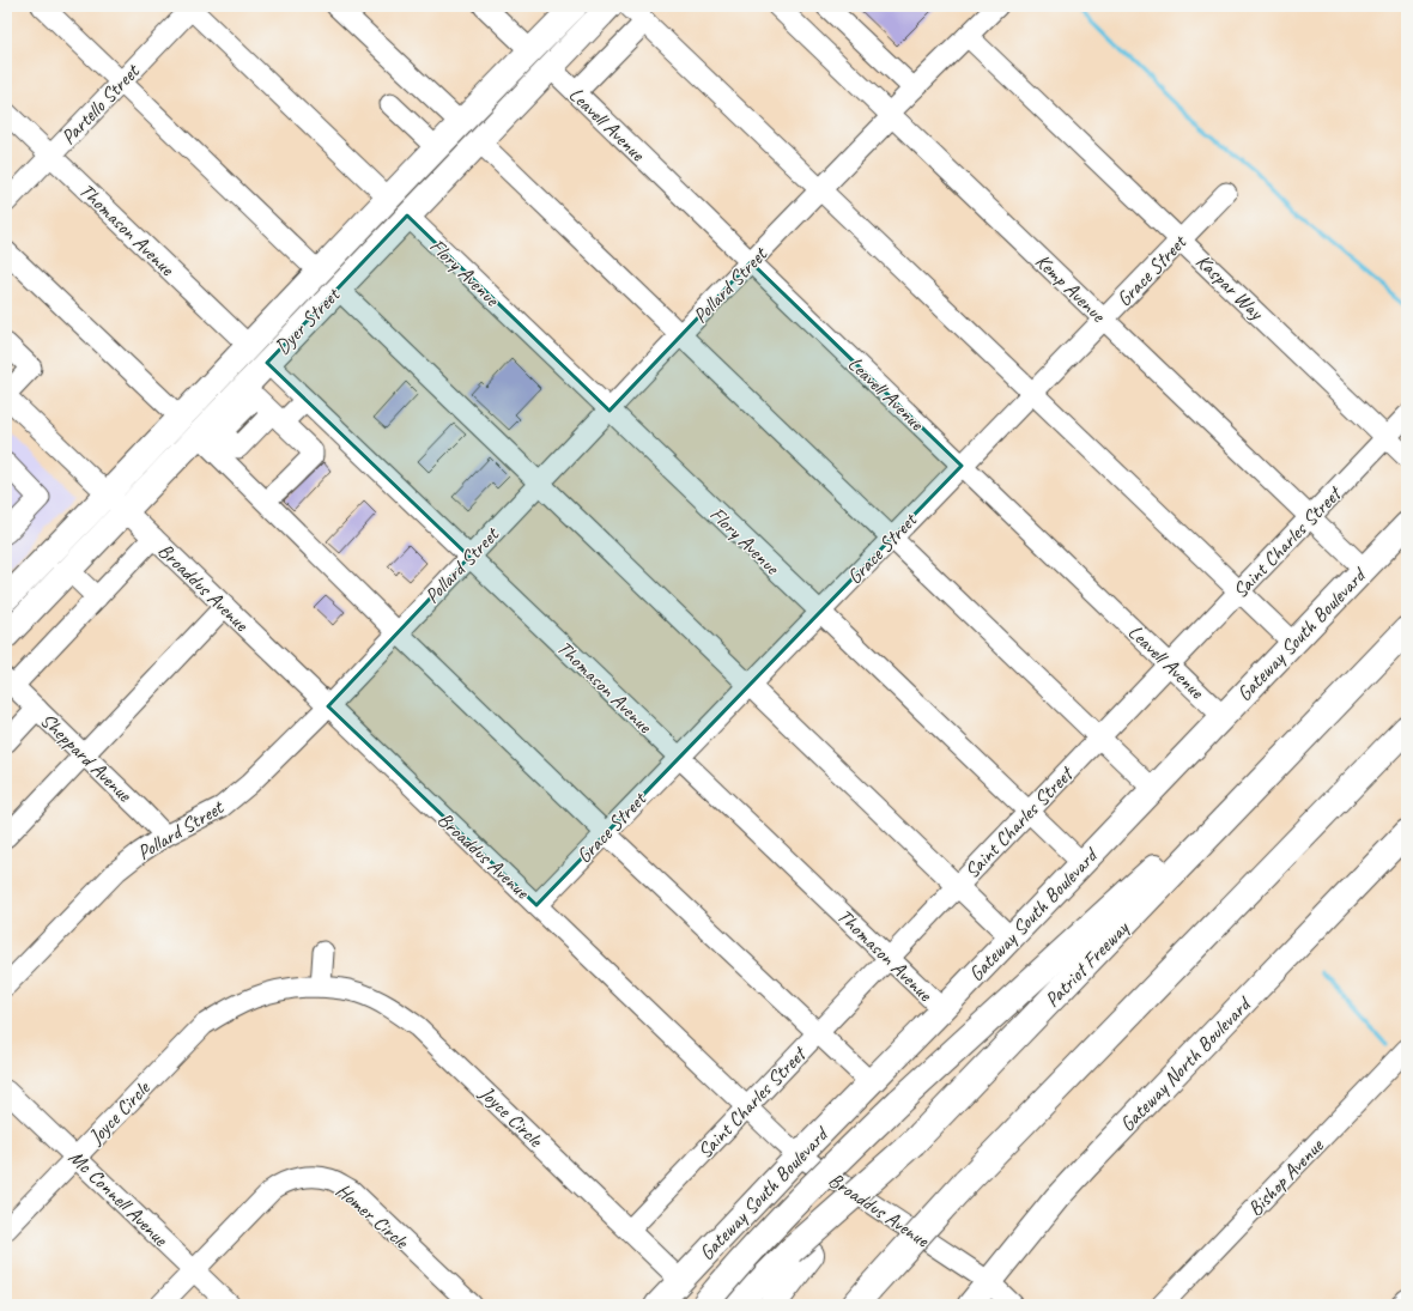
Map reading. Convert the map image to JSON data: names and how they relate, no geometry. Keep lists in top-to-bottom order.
{
  "streets": {
    "highway": ["Patriot Freeway"],
    "main road": ["Dyer Street", "Gateway South Boulevard", "Gateway North Boulevard"],
    "street": [
      "Partello Street",
      "Leavell Avenue",
      "Thomason Avenue",
      "Grace Street",
      "Flory Avenue",
      "Pollard Street",
      "Kaspar Way",
      "Kemp Avenue",
      "Saint Charles Street",
      "Broaddus Avenue",
      "Sheppard Avenue",
      "Joyce Circle",
      "Bishop Avenue",
      "Mc Connell Avenue",
      "Homer Circle"
    ]
  },
  "crossings": [
    ["Partello Street", "Thomason Avenue"],
    ["Leavell Avenue", "Grace Street"],
    ["Leavell Avenue", "Pollard Street"],
    ["Leavell Avenue", "Dyer Street"],
    ["Leavell Avenue", "Saint Charles Street"],
    ["Leavell Avenue", "Gateway South Boulevard"],
    ["Thomason Avenue", "Grace Street"],
    ["Thomason Avenue", "Pollard Street"],
    ["Thomason Avenue", "Dyer Street"],
    ["Thomason Avenue", "Saint Charles Street"],
    ["Thomason Avenue", "Gateway South Boulevard"],
    ["Grace Street", "Flory Avenue"],
    ["Grace Street", "Kaspar Way"],
    ["Grace Street", "Kemp Avenue"],
    ["Grace Street", "Broaddus Avenue"],
    ["Flory Avenue", "Pollard Street"],
    ["Flory Avenue", "Dyer Street"],
    ["Flory Avenue", "Saint Charles Street"],
    ["Flory Avenue", "Gateway South Boulevard"],
    ["Pollard Street", "Kaspar Way"],
    ["Pollard Street", "Kemp Avenue"],
    ["Pollard Street", "Broaddus Avenue"],
    ["Pollard Street", "Sheppard Avenue"],
    ["Kaspar Way", "Saint Charles Street"],
    ["Kemp Avenue", "Saint Charles Street"],
    ["Kemp Avenue", "Gateway South Boulevard"],
    ["Dyer Street", "Broaddus Avenue"],
    ["Saint Charles Street", "Broaddus Avenue"],
    ["Saint Charles Street", "Joyce Circle"],
    ["Broaddus Avenue", "Gateway South Boulevard"],
    ["Broaddus Avenue", "Gateway North Boulevard"],
    ["Gateway South Boulevard", "Joyce Circle"],
    ["Joyce Circle", "Mc Connell Avenue"],
    ["Mc Connell Avenue", "Homer Circle"]
  ]
}
